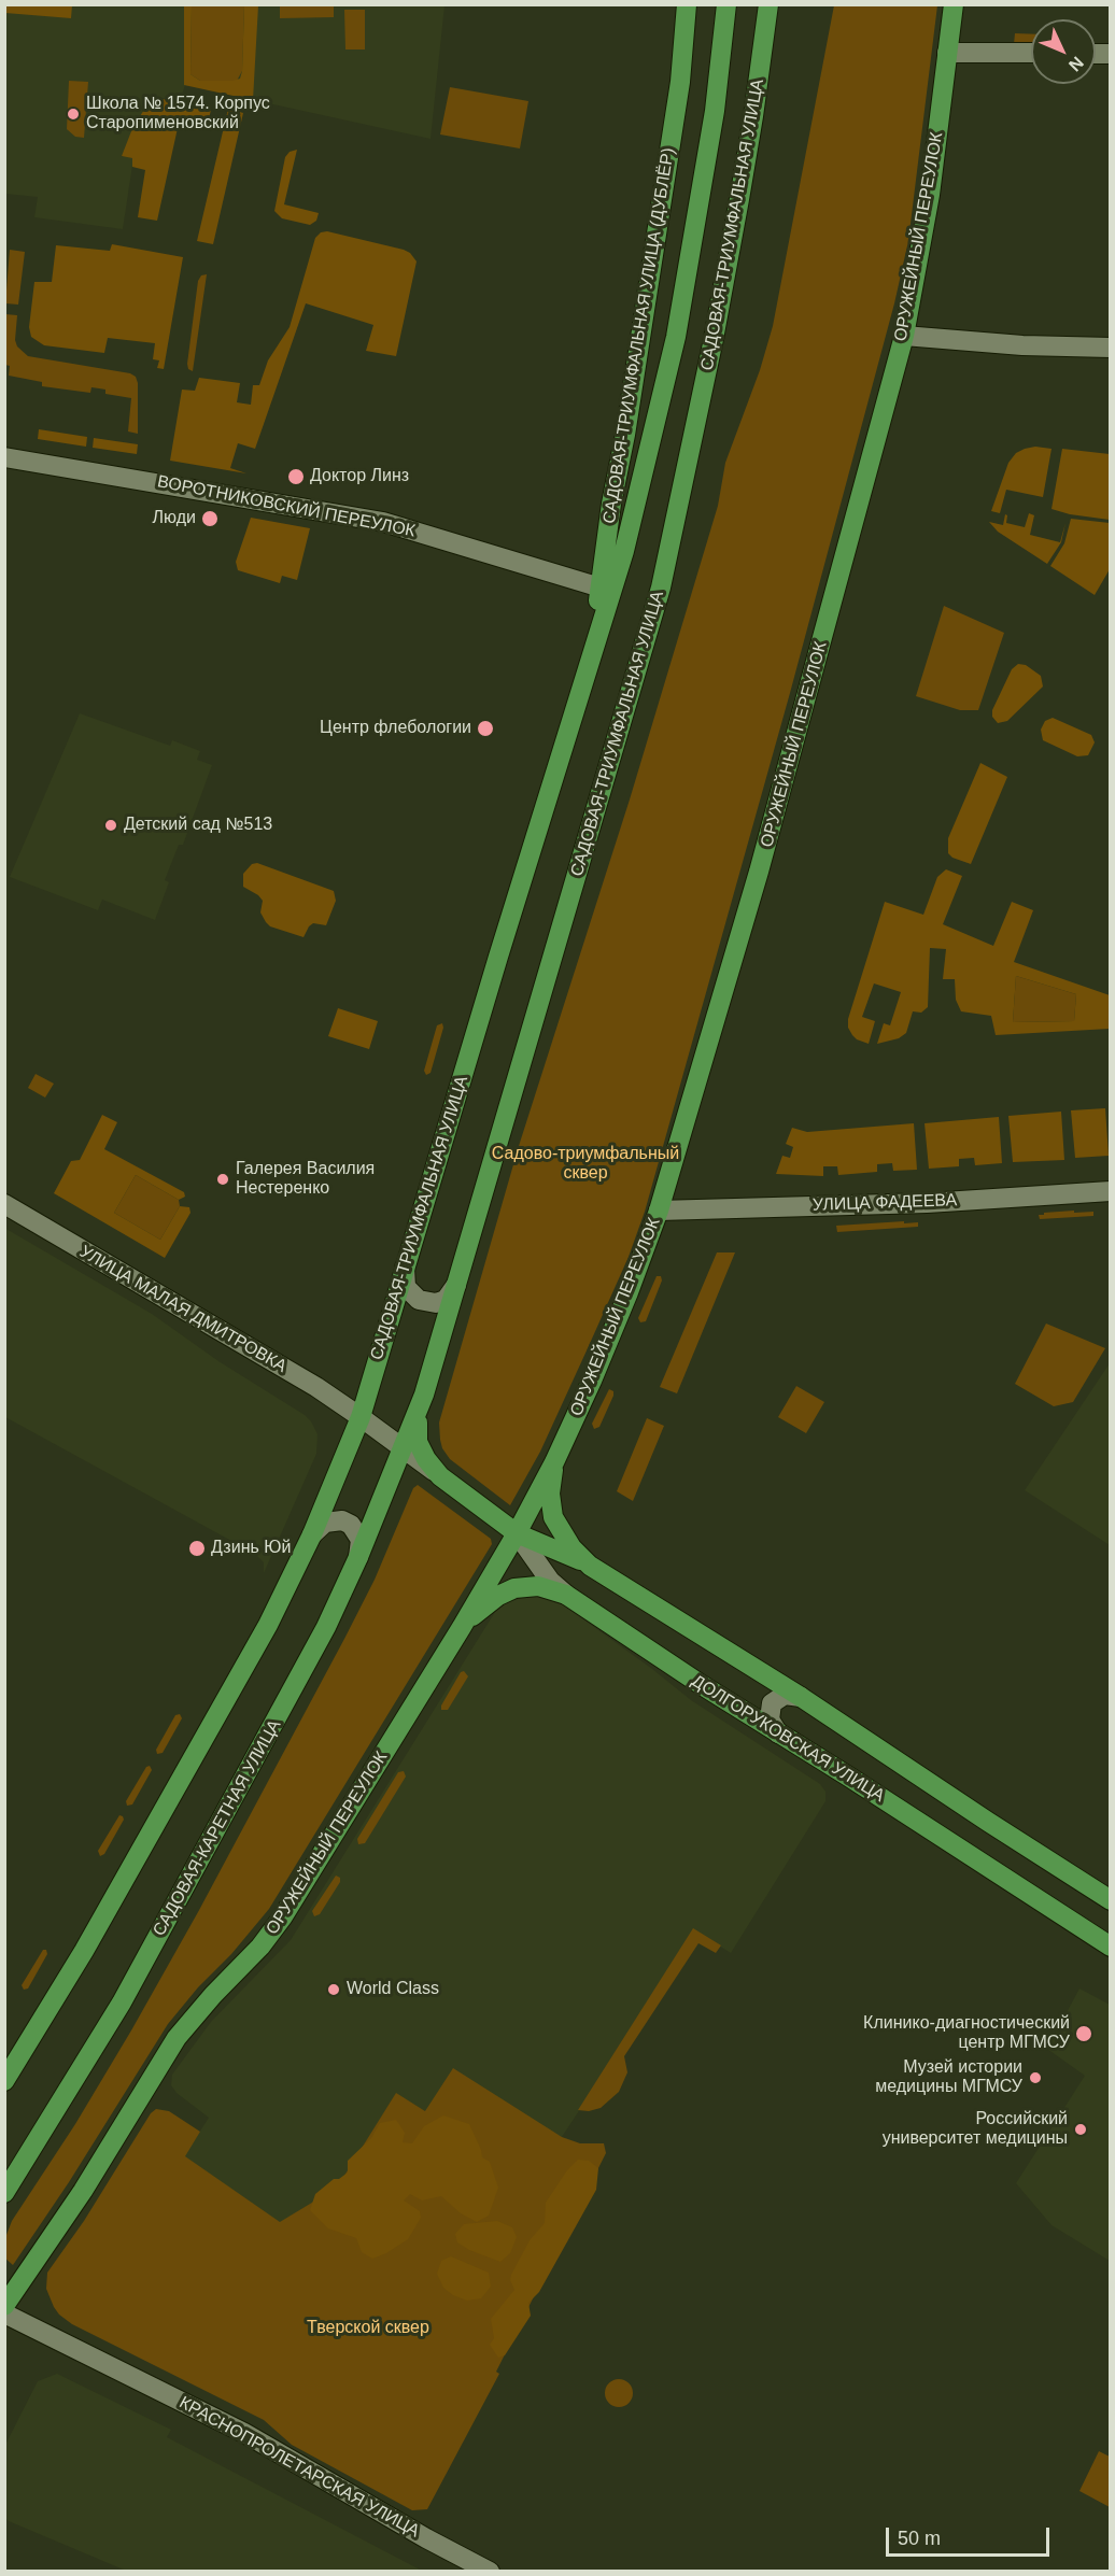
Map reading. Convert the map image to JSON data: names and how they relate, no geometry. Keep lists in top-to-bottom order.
{
  "streets": {
    "main road": [
      "САДОВАЯ-ТРИУМФАЛЬНАЯ УЛИЦА",
      "ОРУЖЕЙНЫЙ ПЕРЕУЛОК",
      "САДОВАЯ-ТРИУМФАЛЬНАЯ УЛИЦА (ДУБЛЁР)",
      "ДОЛГОРУКОВСКАЯ УЛИЦА",
      "САДОВАЯ-КАРЕТНАЯ УЛИЦА"
    ],
    "street": [
      "ВОРОТНИКОВСКИЙ ПЕРЕУЛОК",
      "УЛИЦА ФАДЕЕВА",
      "УЛИЦА МАЛАЯ ДМИТРОВКА",
      "КРАСНОПРОЛЕТАРСКАЯ УЛИЦА"
    ]
  },
  "crossings": [
    ["САДОВАЯ-ТРИУМФАЛЬНАЯ УЛИЦА", "САДОВАЯ-ТРИУМФАЛЬНАЯ УЛИЦА (ДУБЛЁР)"],
    ["САДОВАЯ-ТРИУМФАЛЬНАЯ УЛИЦА", "УЛИЦА МАЛАЯ ДМИТРОВКА"],
    ["САДОВАЯ-ТРИУМФАЛЬНАЯ УЛИЦА", "САДОВАЯ-КАРЕТНАЯ УЛИЦА"],
    ["ОРУЖЕЙНЫЙ ПЕРЕУЛОК", "УЛИЦА ФАДЕЕВА"],
    ["ОРУЖЕЙНЫЙ ПЕРЕУЛОК", "ДОЛГОРУКОВСКАЯ УЛИЦА"],
    ["САДОВАЯ-ТРИУМФАЛЬНАЯ УЛИЦА (ДУБЛЁР)", "ВОРОТНИКОВСКИЙ ПЕРЕУЛОК"],
    ["УЛИЦА МАЛАЯ ДМИТРОВКА", "САДОВАЯ-КАРЕТНАЯ УЛИЦА"]
  ],
  "parks": ["Садово-триумфальный сквер", "Тверской сквер"],
  "places": [
    "Школа № 1574. Корпус Старопименовский",
    "Доктор Линз",
    "Люди",
    "Центр флебологии",
    "Детский сад №513",
    "Галерея Василия Нестеренко",
    "Дзинь Юй",
    "World Class",
    "Клинико-диагностический центр МГМСУ",
    "Музей истории медицины МГМСУ",
    "Российский университет медицины"
  ],
  "scale_bar": "50 m",
  "north": "bottom right"
}
